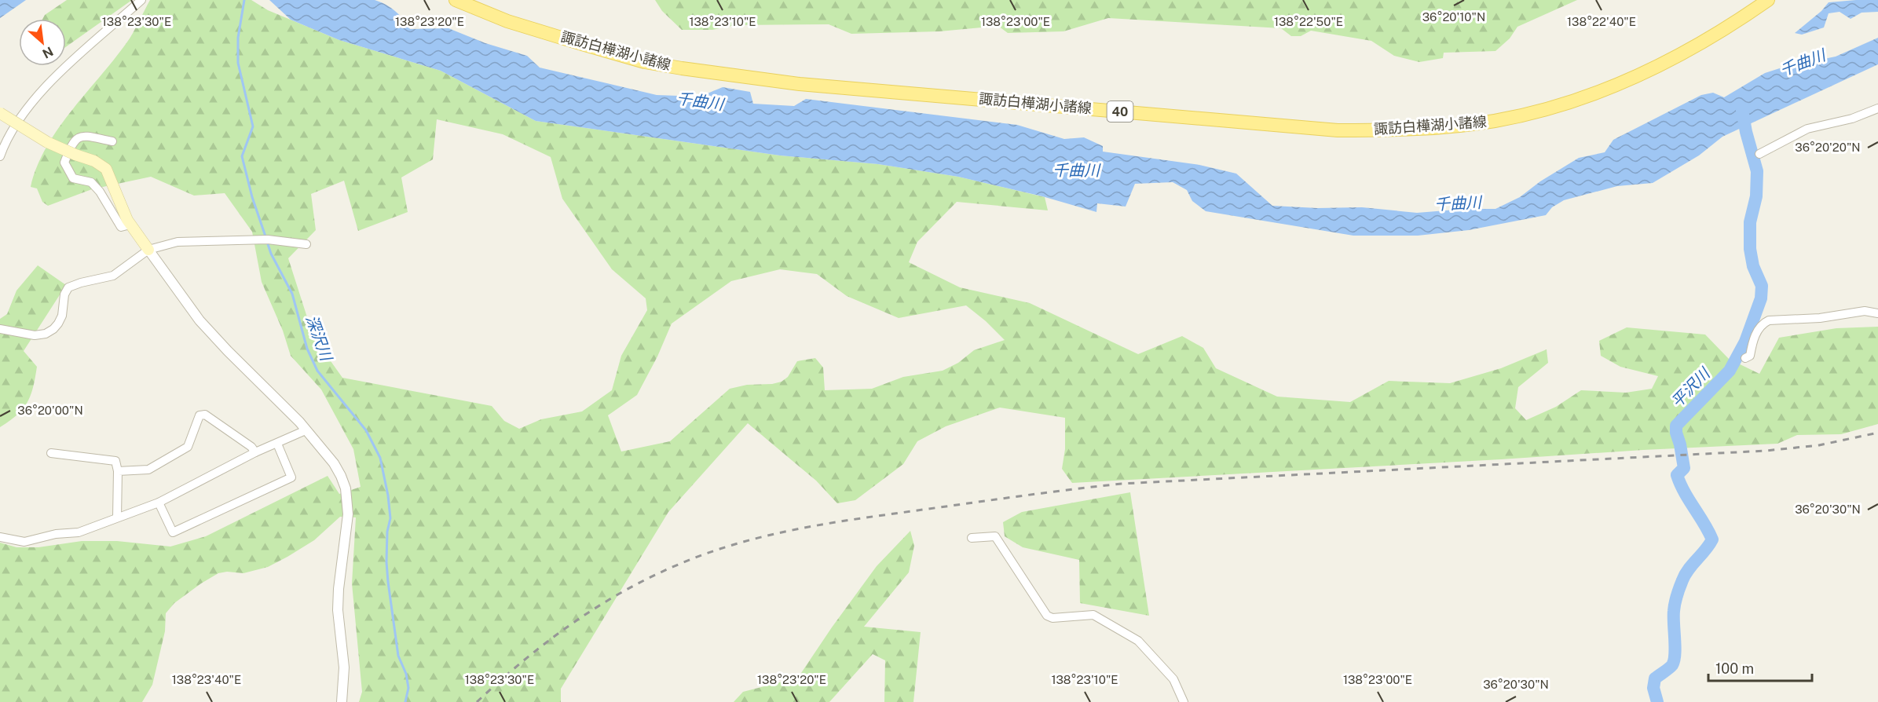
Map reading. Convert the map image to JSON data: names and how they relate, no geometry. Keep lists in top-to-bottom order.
{
  "streets": {
    "main road": ["諏訪白樺湖小諸線", "40"]
  },
  "water": ["千曲川", "深沢川", "平沢川"],
  "scale_bar": "100 m",
  "north": "bottom right",
  "coordinates": [
    "36°20'10\"N",
    "138°23'30\"E",
    "138°23'20\"E",
    "138°23'10\"E",
    "138°23'00\"E",
    "138°22'50\"E",
    "138°22'40\"E",
    "36°20'20\"N",
    "36°20'00\"N",
    "36°20'30\"N",
    "138°23'40\"E"
  ]
}
